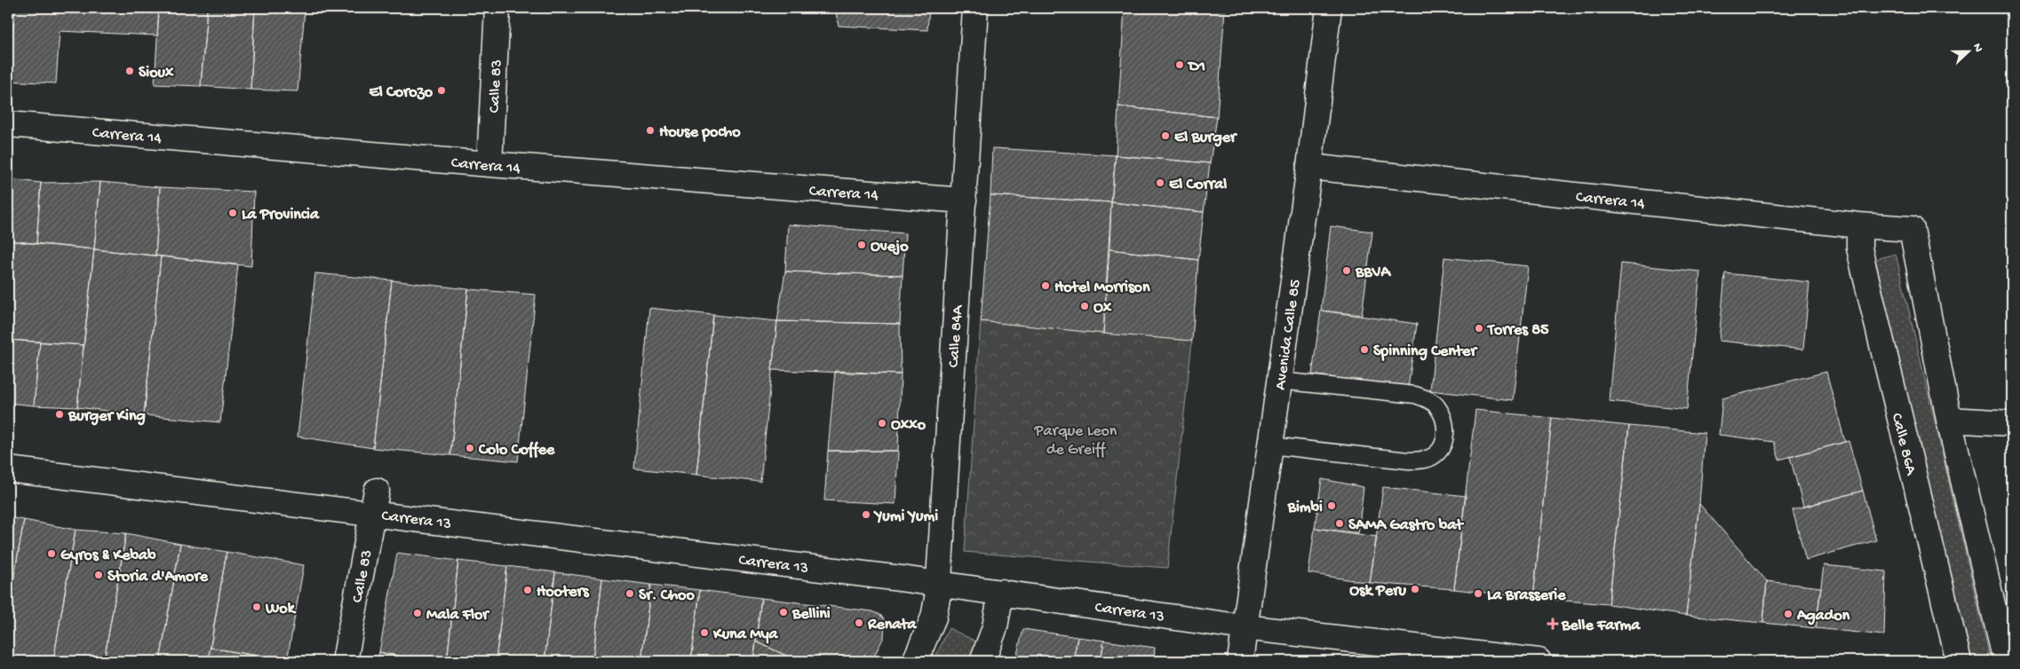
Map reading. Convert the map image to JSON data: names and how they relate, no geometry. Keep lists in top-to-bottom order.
{
  "streets": {
    "street": [
      "Calle 83",
      "Carrera 14",
      "Avenida Calle 85",
      "Calle 84A",
      "Calle 86A",
      "Carrera 13"
    ]
  },
  "crossings": [
    ["Calle 83", "Carrera 14"],
    ["Calle 83", "Carrera 13"],
    ["Carrera 14", "Avenida Calle 85"],
    ["Carrera 14", "Calle 84A"],
    ["Carrera 14", "Calle 86A"],
    ["Avenida Calle 85", "Carrera 13"],
    ["Calle 84A", "Carrera 13"]
  ],
  "parks": ["Parque Leon de Greiff"],
  "places": {
    "other": [
      "D1",
      "Sioux",
      "El Corozo",
      "House pocho",
      "El Burger",
      "El Corral",
      "La Provincia",
      "Ovejo",
      "BBVA",
      "Hotel Morrison",
      "Ox",
      "Torres 85",
      "Spinning Center",
      "Burger King",
      "Oxxo",
      "Colo Coffee",
      "Bimbi",
      "Yumi Yumi",
      "SAMA Gastro bat",
      "Gyros & Kebab",
      "Storia d'Amore",
      "Osk Peru",
      "Hooters",
      "Sr. Choo",
      "La Brasserie",
      "Wok",
      "Bellini",
      "Mala Flor",
      "Agadon",
      "Renata",
      "Kuna Mya"
    ],
    "health": ["Belle Farma"]
  },
  "north": "right"
}
